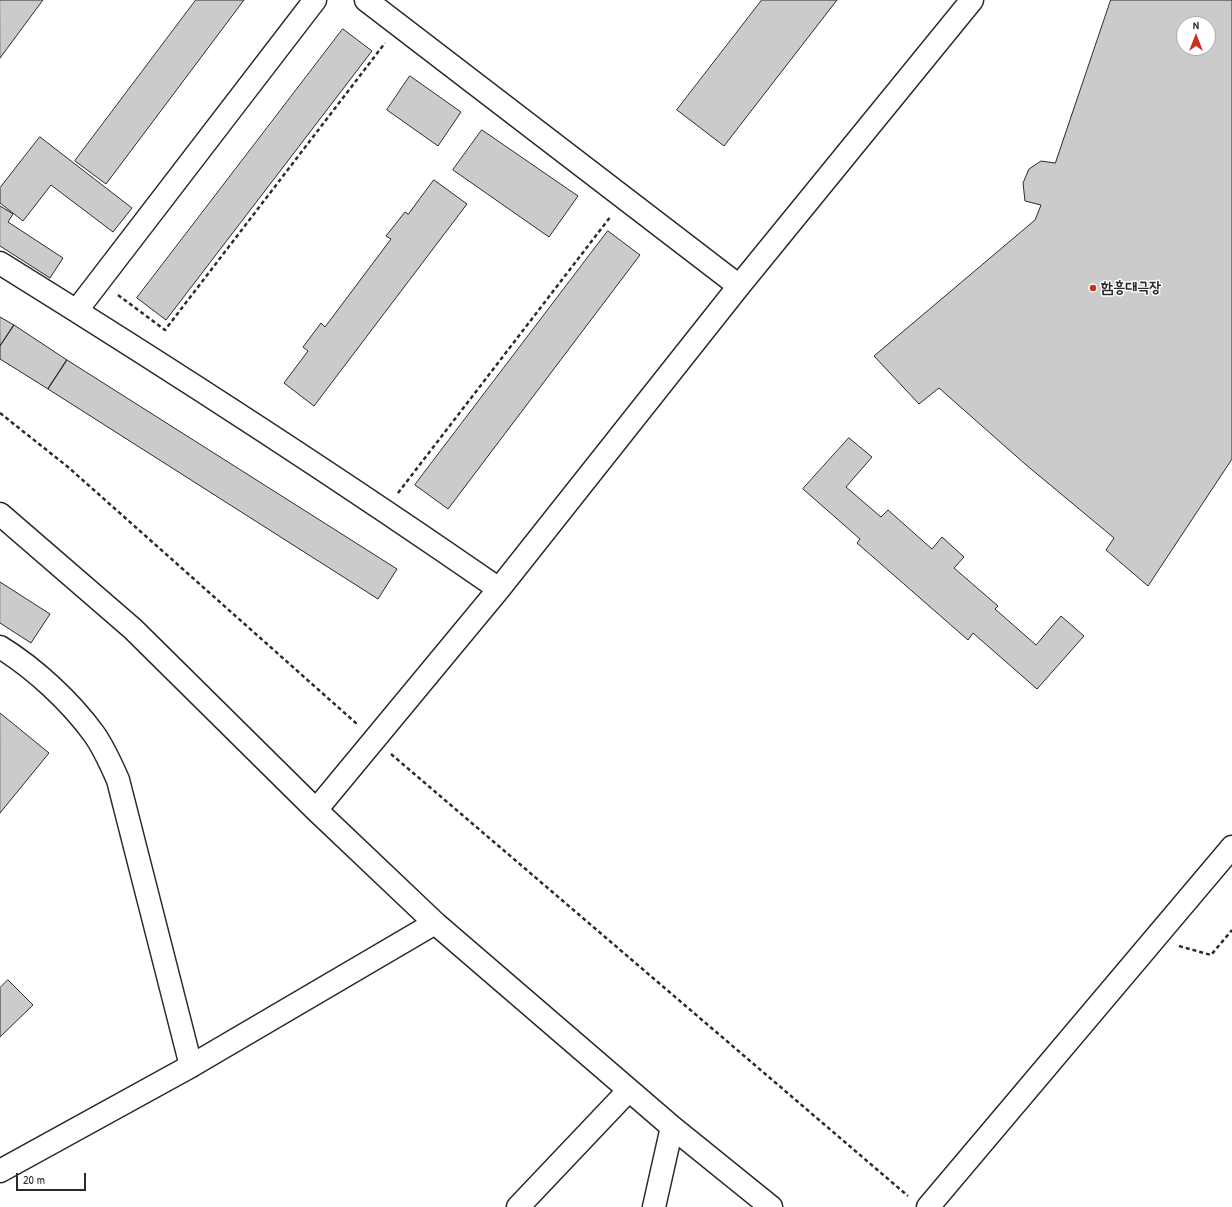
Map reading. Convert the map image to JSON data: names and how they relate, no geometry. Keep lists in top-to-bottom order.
{
  "places": ["함흥대극장"],
  "scale_bar": "20 m",
  "north": "top"
}
